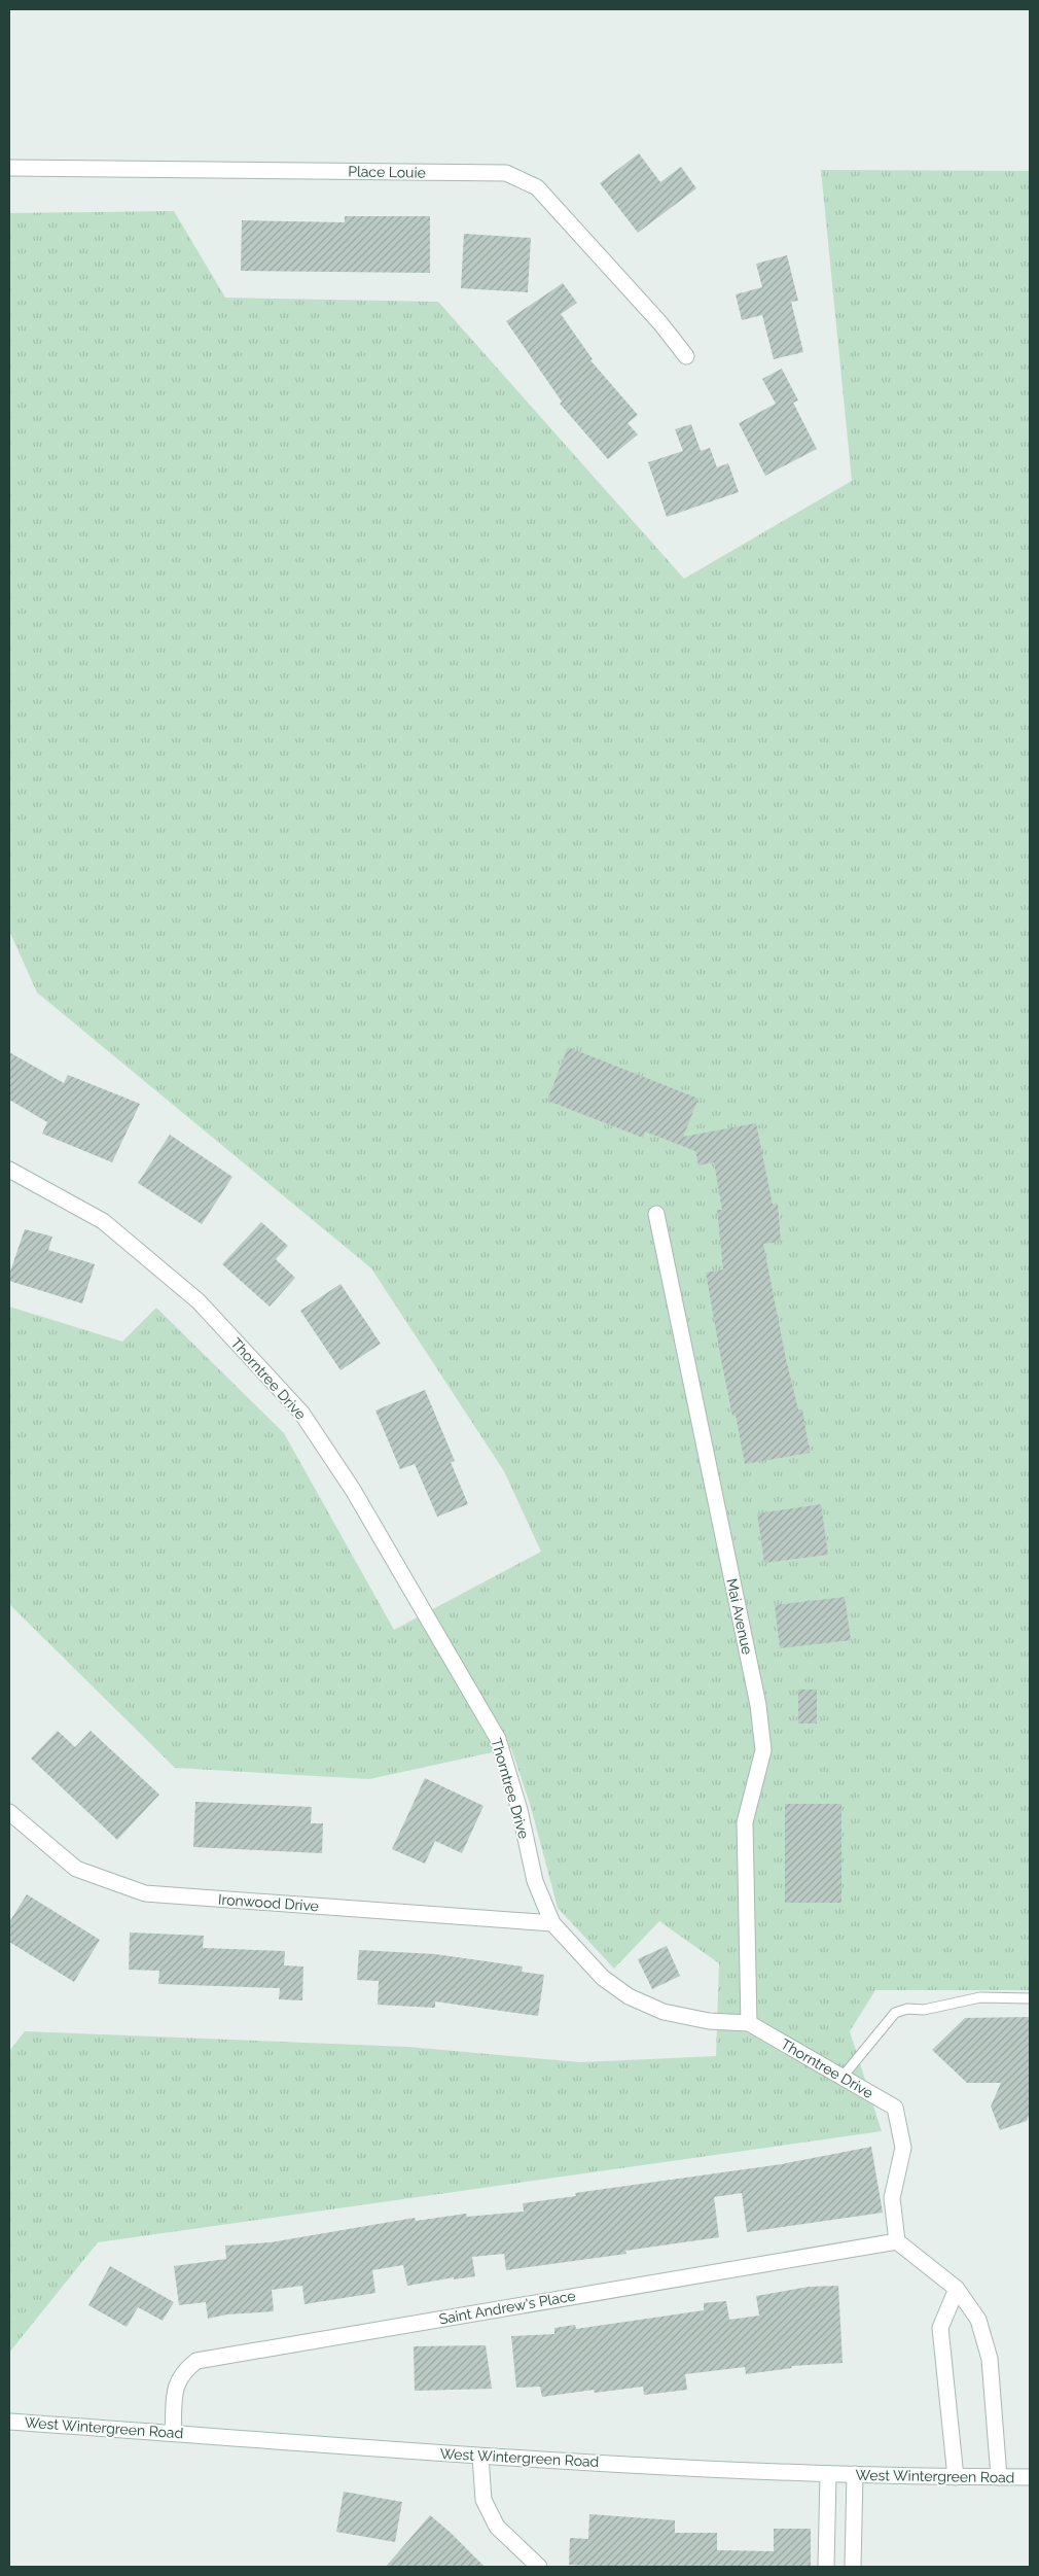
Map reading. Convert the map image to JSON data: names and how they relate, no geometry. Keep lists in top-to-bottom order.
{
  "streets": {
    "street": [
      "Place Louie",
      "Thorntree Drive",
      "Mai Avenue",
      "Ironwood Drive",
      "Saint Andrew's Place",
      "West Wintergreen Road"
    ]
  },
  "crossings": [
    ["Thorntree Drive", "Mai Avenue"],
    ["Thorntree Drive", "Ironwood Drive"],
    ["Thorntree Drive", "Saint Andrew's Place"],
    ["Saint Andrew's Place", "West Wintergreen Road"]
  ]
}
